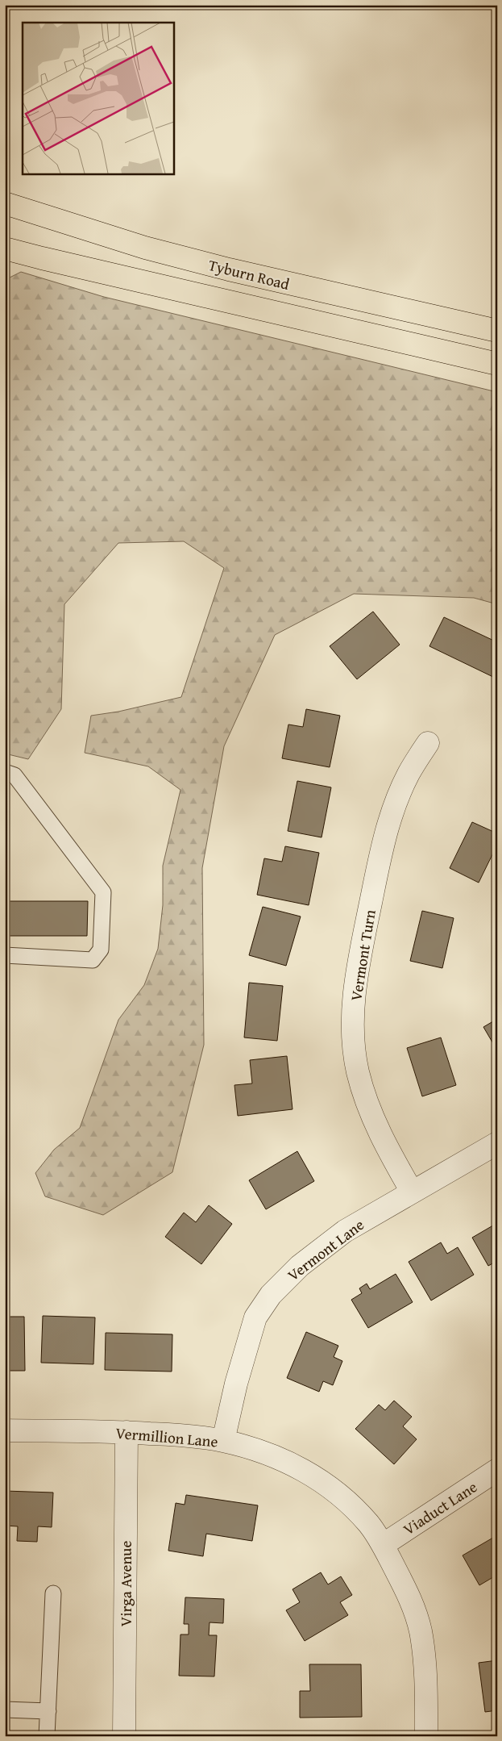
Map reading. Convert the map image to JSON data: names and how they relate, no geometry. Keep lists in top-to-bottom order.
{
  "streets": {
    "main road": ["Tyburn Road"],
    "street": [
      "Vermont Turn",
      "Vermont Lane",
      "Vermillion Lane",
      "Viaduct Lane",
      "Virga Avenue"
    ]
  },
  "crossings": [
    ["Vermont Turn", "Vermont Lane"],
    ["Vermont Lane", "Vermillion Lane"],
    ["Vermillion Lane", "Viaduct Lane"],
    ["Vermillion Lane", "Virga Avenue"]
  ]
}
